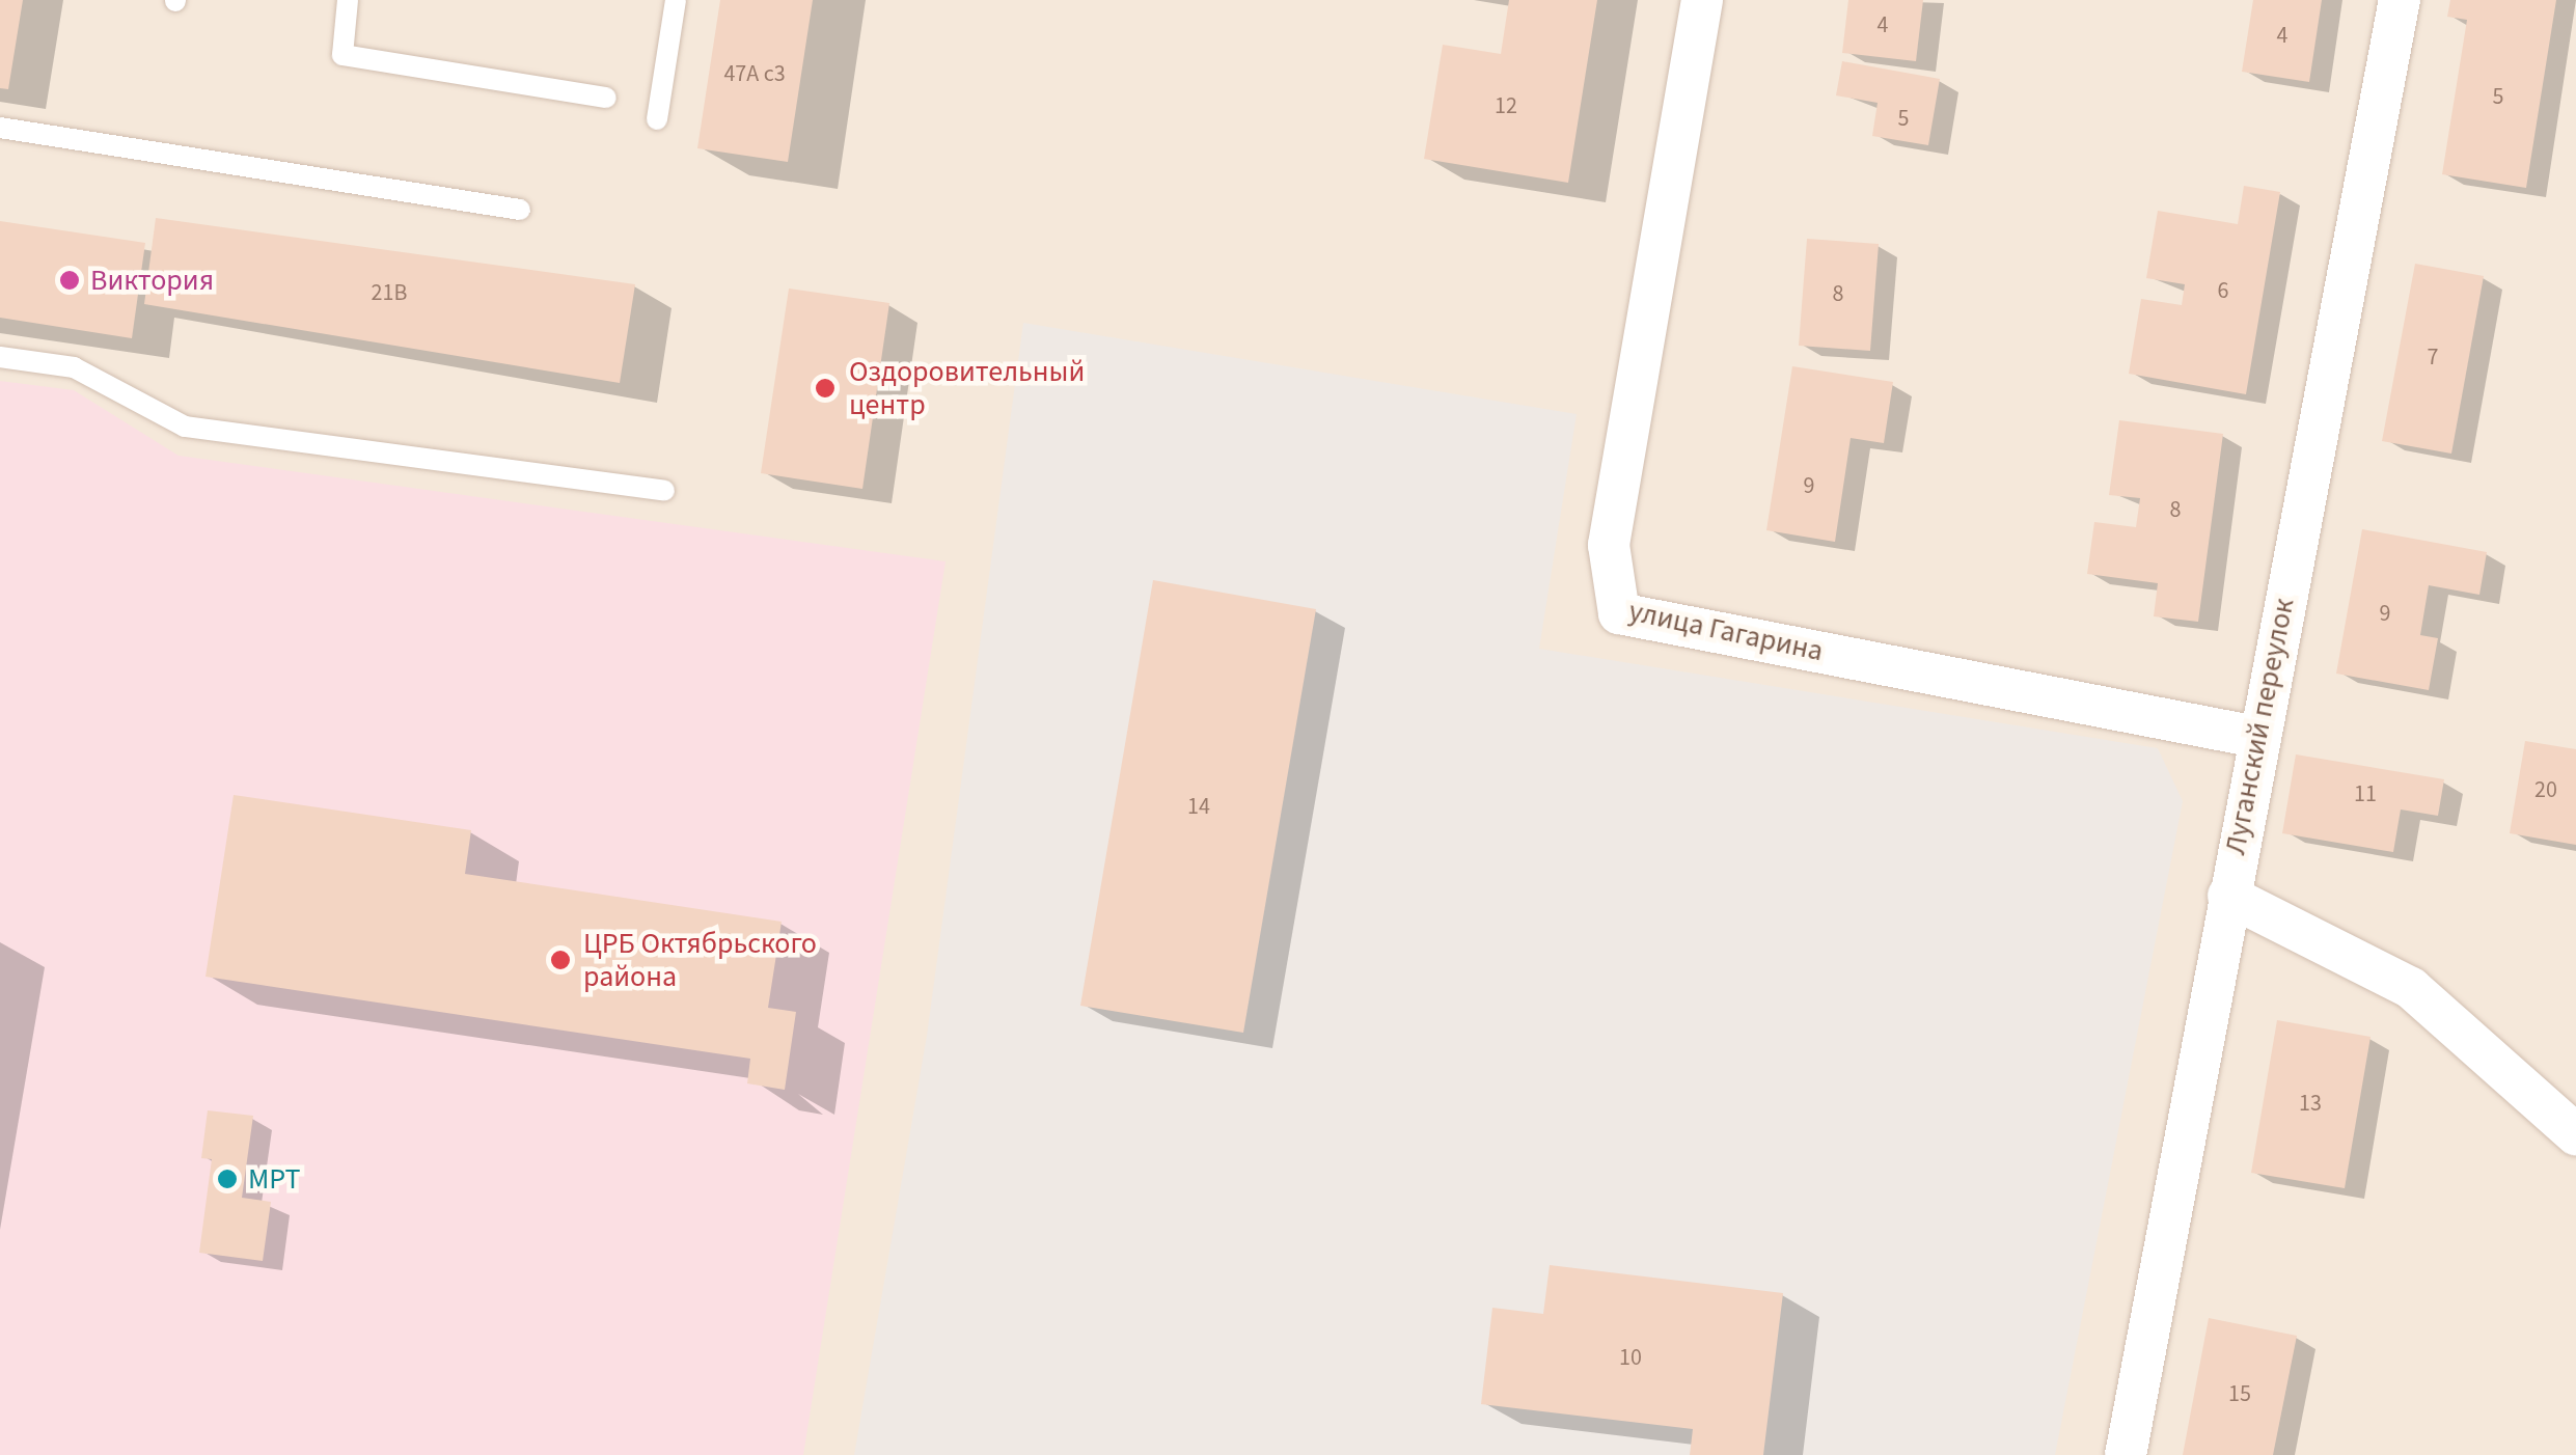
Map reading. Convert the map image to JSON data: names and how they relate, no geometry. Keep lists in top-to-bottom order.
{
  "streets": {
    "street": ["улица Гагарина", "Луганский переулок"]
  },
  "crossings": [
    ["улица Гагарина", "Луганский переулок"]
  ],
  "places": [
    "Виктория",
    "Оздоровительный центр",
    "ЦРБ Октябрьского района",
    "МРТ"
  ],
  "house_numbers": [
    "4",
    "4",
    "47А с3",
    "5",
    "12",
    "5",
    "6",
    "21В",
    "8",
    "7",
    "9",
    "8",
    "9",
    "20",
    "11",
    "14",
    "13",
    "10",
    "15"
  ]
}
